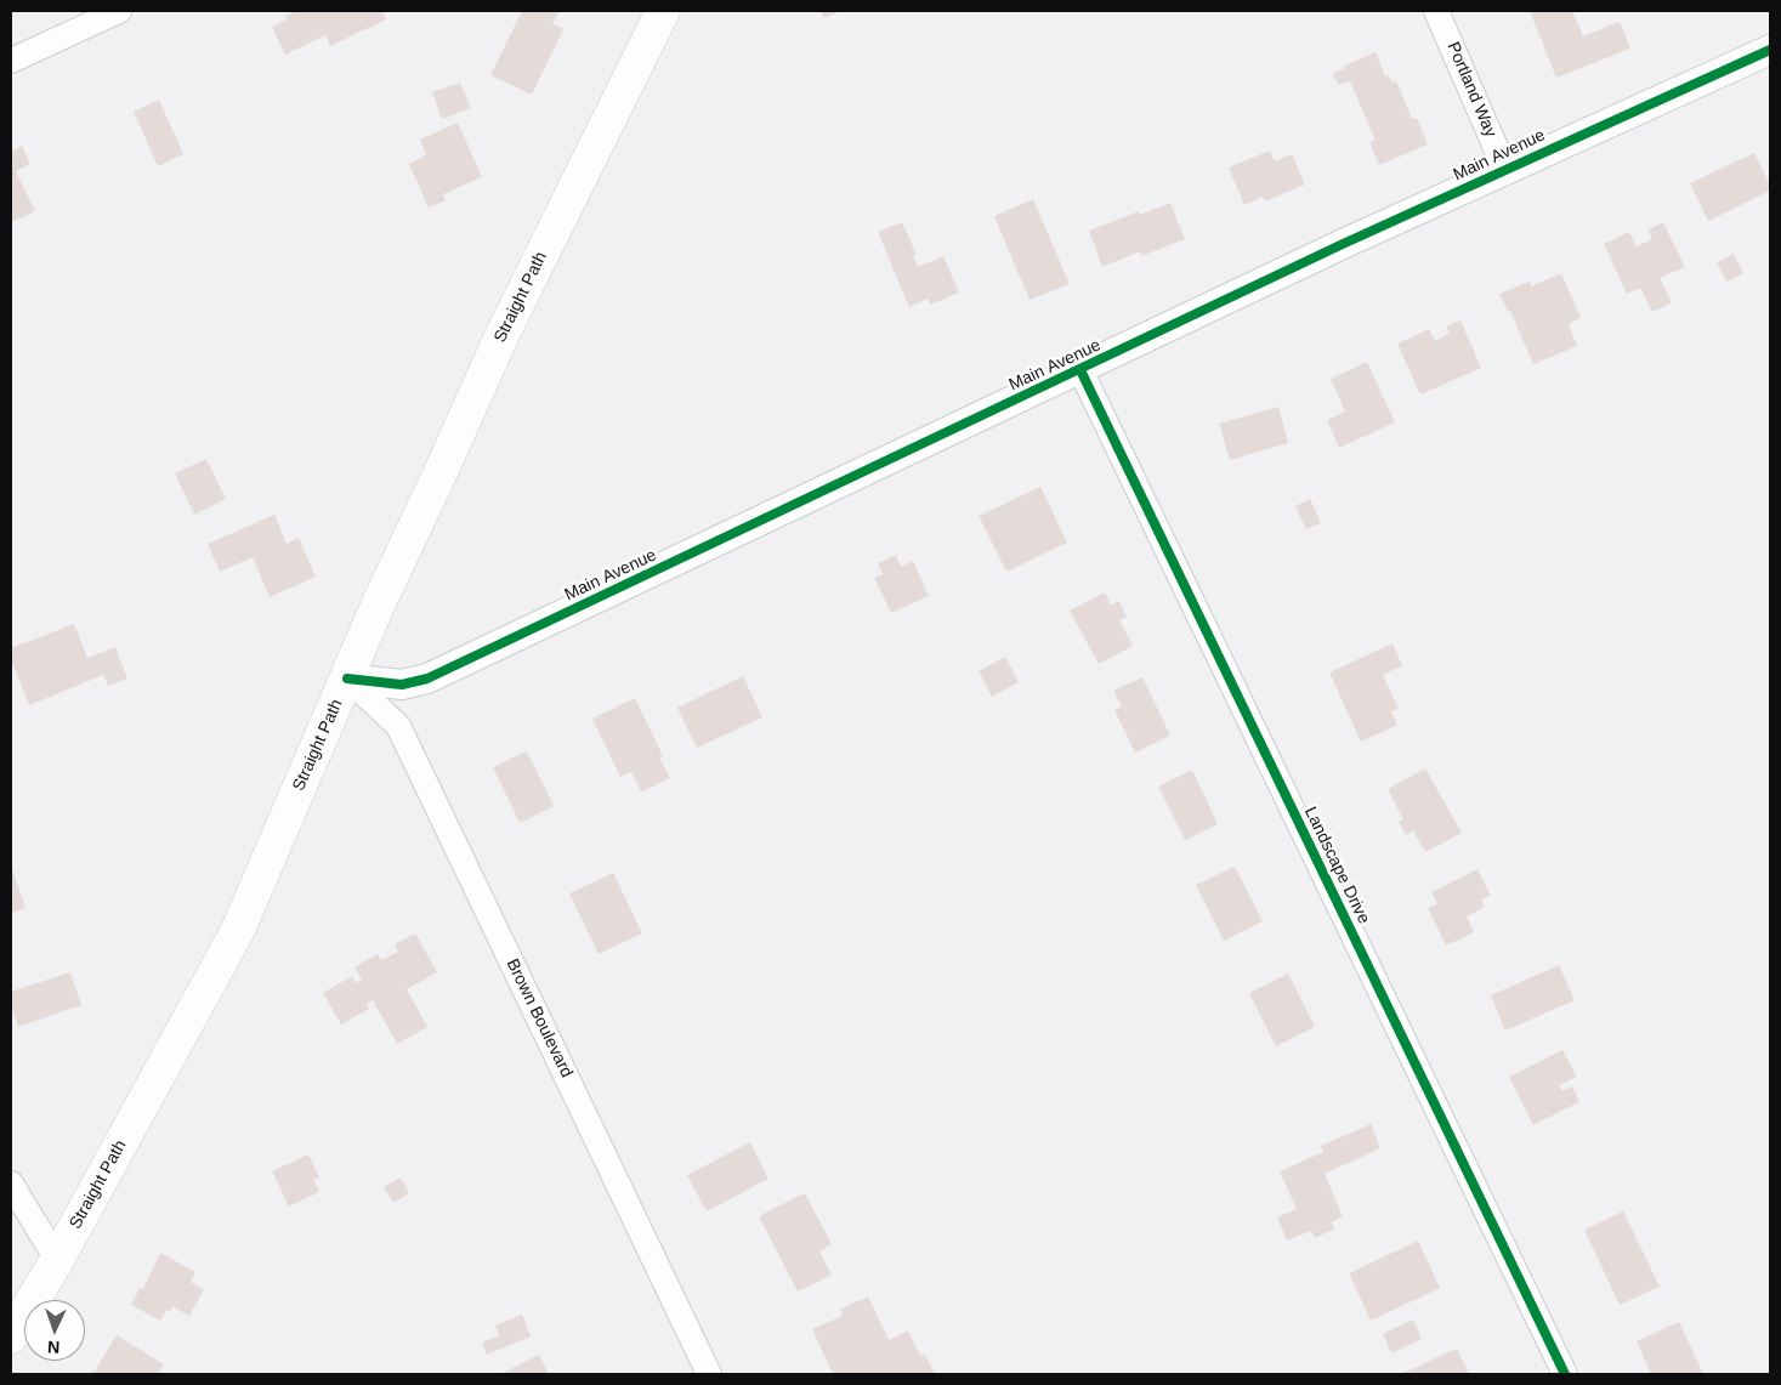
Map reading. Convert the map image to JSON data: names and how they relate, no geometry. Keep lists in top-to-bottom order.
{
  "streets": {
    "main road": ["Straight Path"],
    "street": [
      "Portland Way",
      "Main Avenue",
      "Landscape Drive",
      "Brown Boulevard"
    ]
  },
  "crossings": [
    ["Portland Way", "Main Avenue"],
    ["Main Avenue", "Straight Path"],
    ["Main Avenue", "Landscape Drive"],
    ["Main Avenue", "Brown Boulevard"],
    ["Straight Path", "Brown Boulevard"]
  ],
  "north": "bottom"
}
